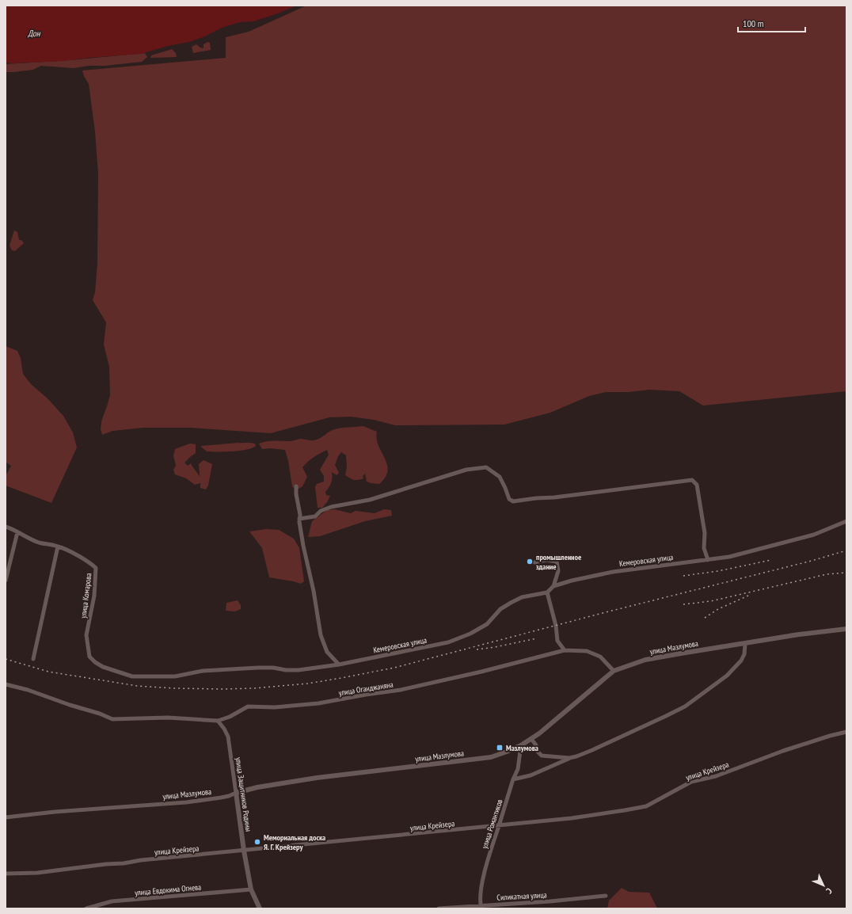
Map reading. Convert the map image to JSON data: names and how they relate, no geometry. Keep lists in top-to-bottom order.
{
  "streets": {
    "street": [
      "Кемеровская улица",
      "улица Комарова",
      "улица Мазлумова",
      "улица Оганджаняна",
      "улица Крейзера",
      "улица Защитников Родины",
      "улица Романтиков",
      "улица Евдокима Огнева",
      "Силикатная улица"
    ]
  },
  "crossings": [
    ["Кемеровская улица", "улица Комарова"],
    ["улица Мазлумова", "улица Оганджаняна"],
    ["улица Мазлумова", "улица Защитников Родины"],
    ["улица Мазлумова", "улица Романтиков"],
    ["улица Оганджаняна", "улица Защитников Родины"],
    ["улица Крейзера", "улица Защитников Родины"],
    ["улица Крейзера", "улица Романтиков"],
    ["улица Защитников Родины", "улица Евдокима Огнева"],
    ["улица Романтиков", "Силикатная улица"]
  ],
  "water": ["Дон"],
  "places": {
    "other": ["промышленное здание", "Мемориальная доска Я. Г. Крейзеру"],
    "transit": ["Мазлумова"]
  },
  "scale_bar": "100 m",
  "north": "bottom right"
}
